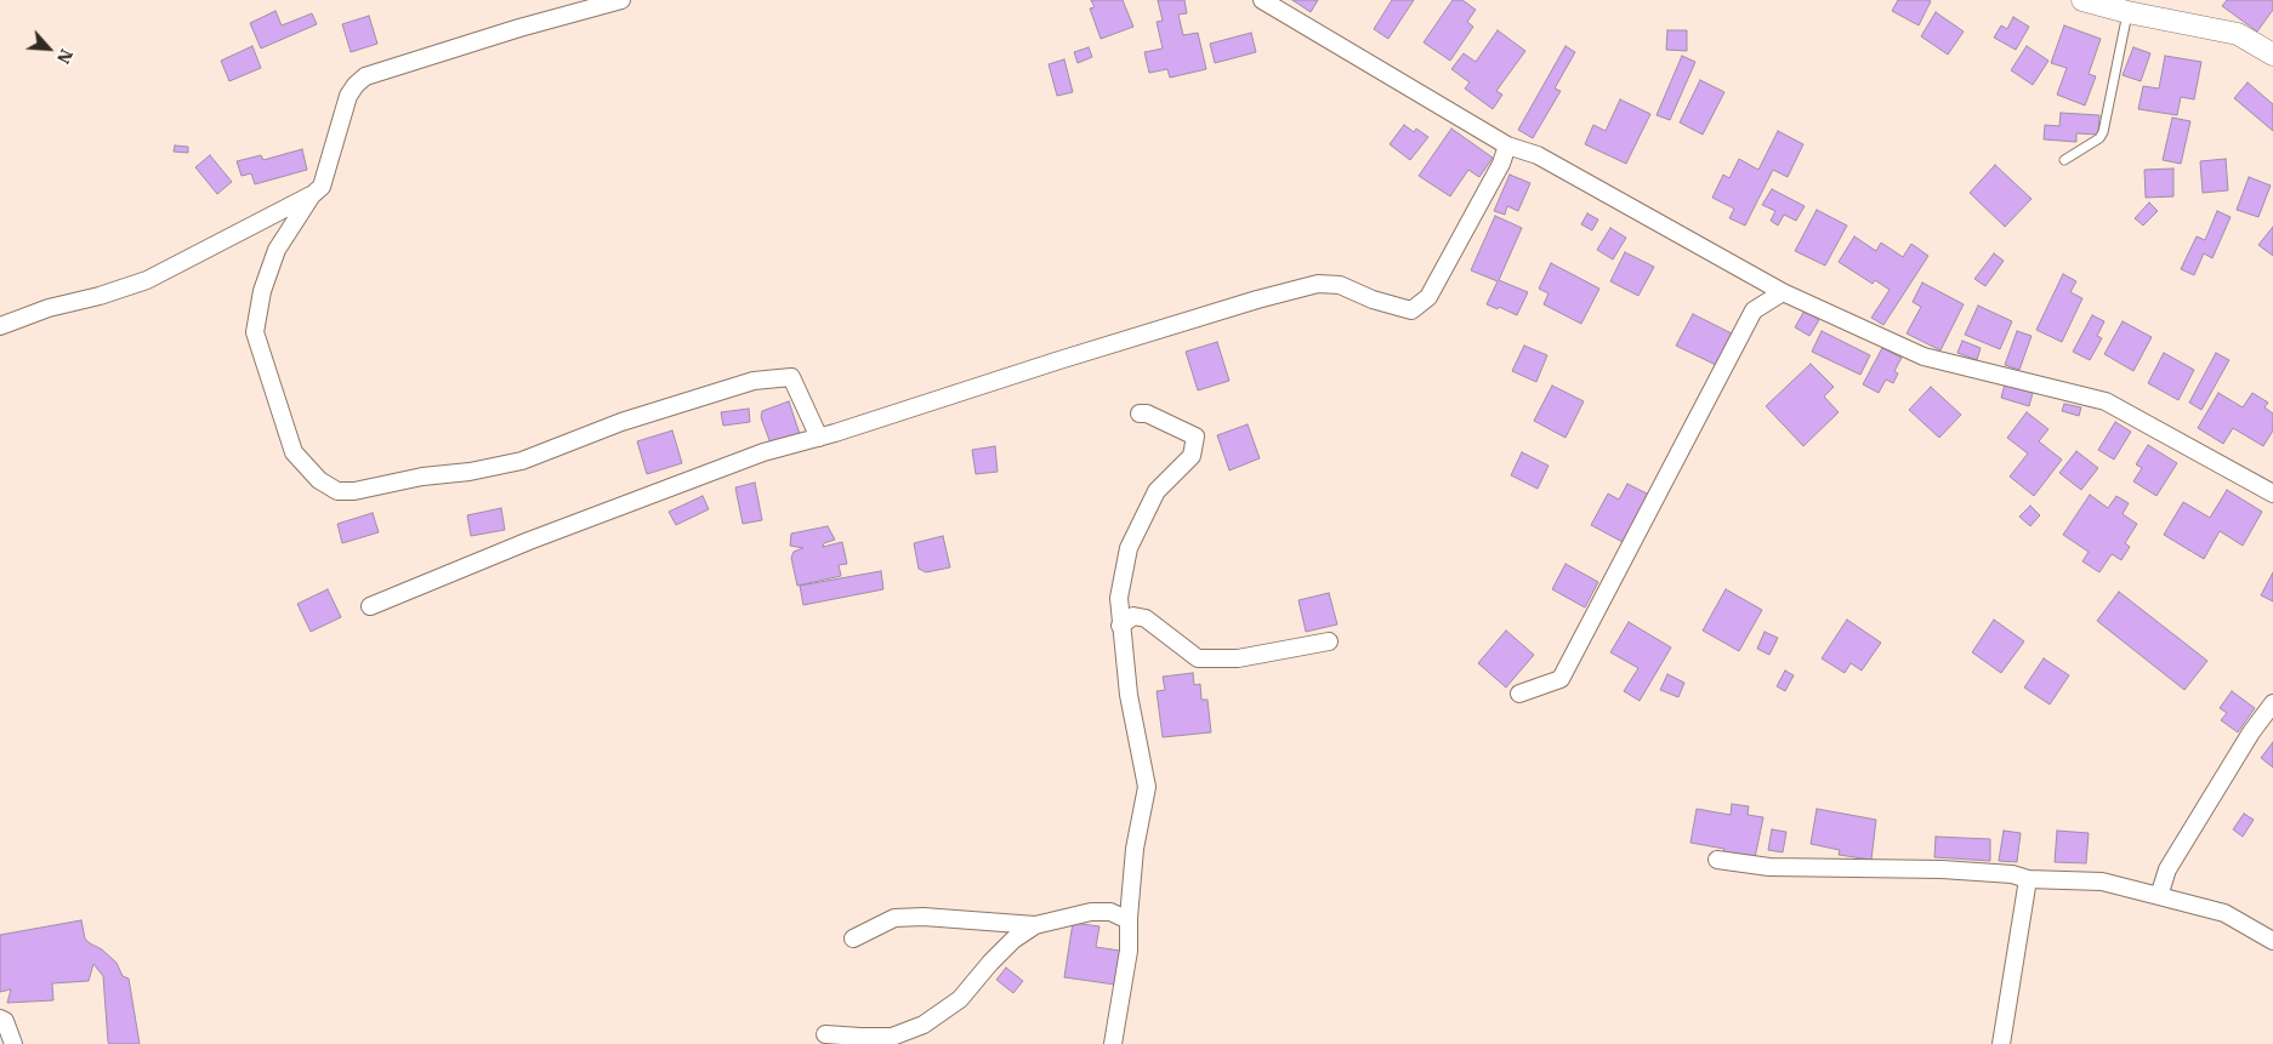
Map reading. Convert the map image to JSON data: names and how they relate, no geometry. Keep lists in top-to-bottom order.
{
  "north": "bottom right"
}
